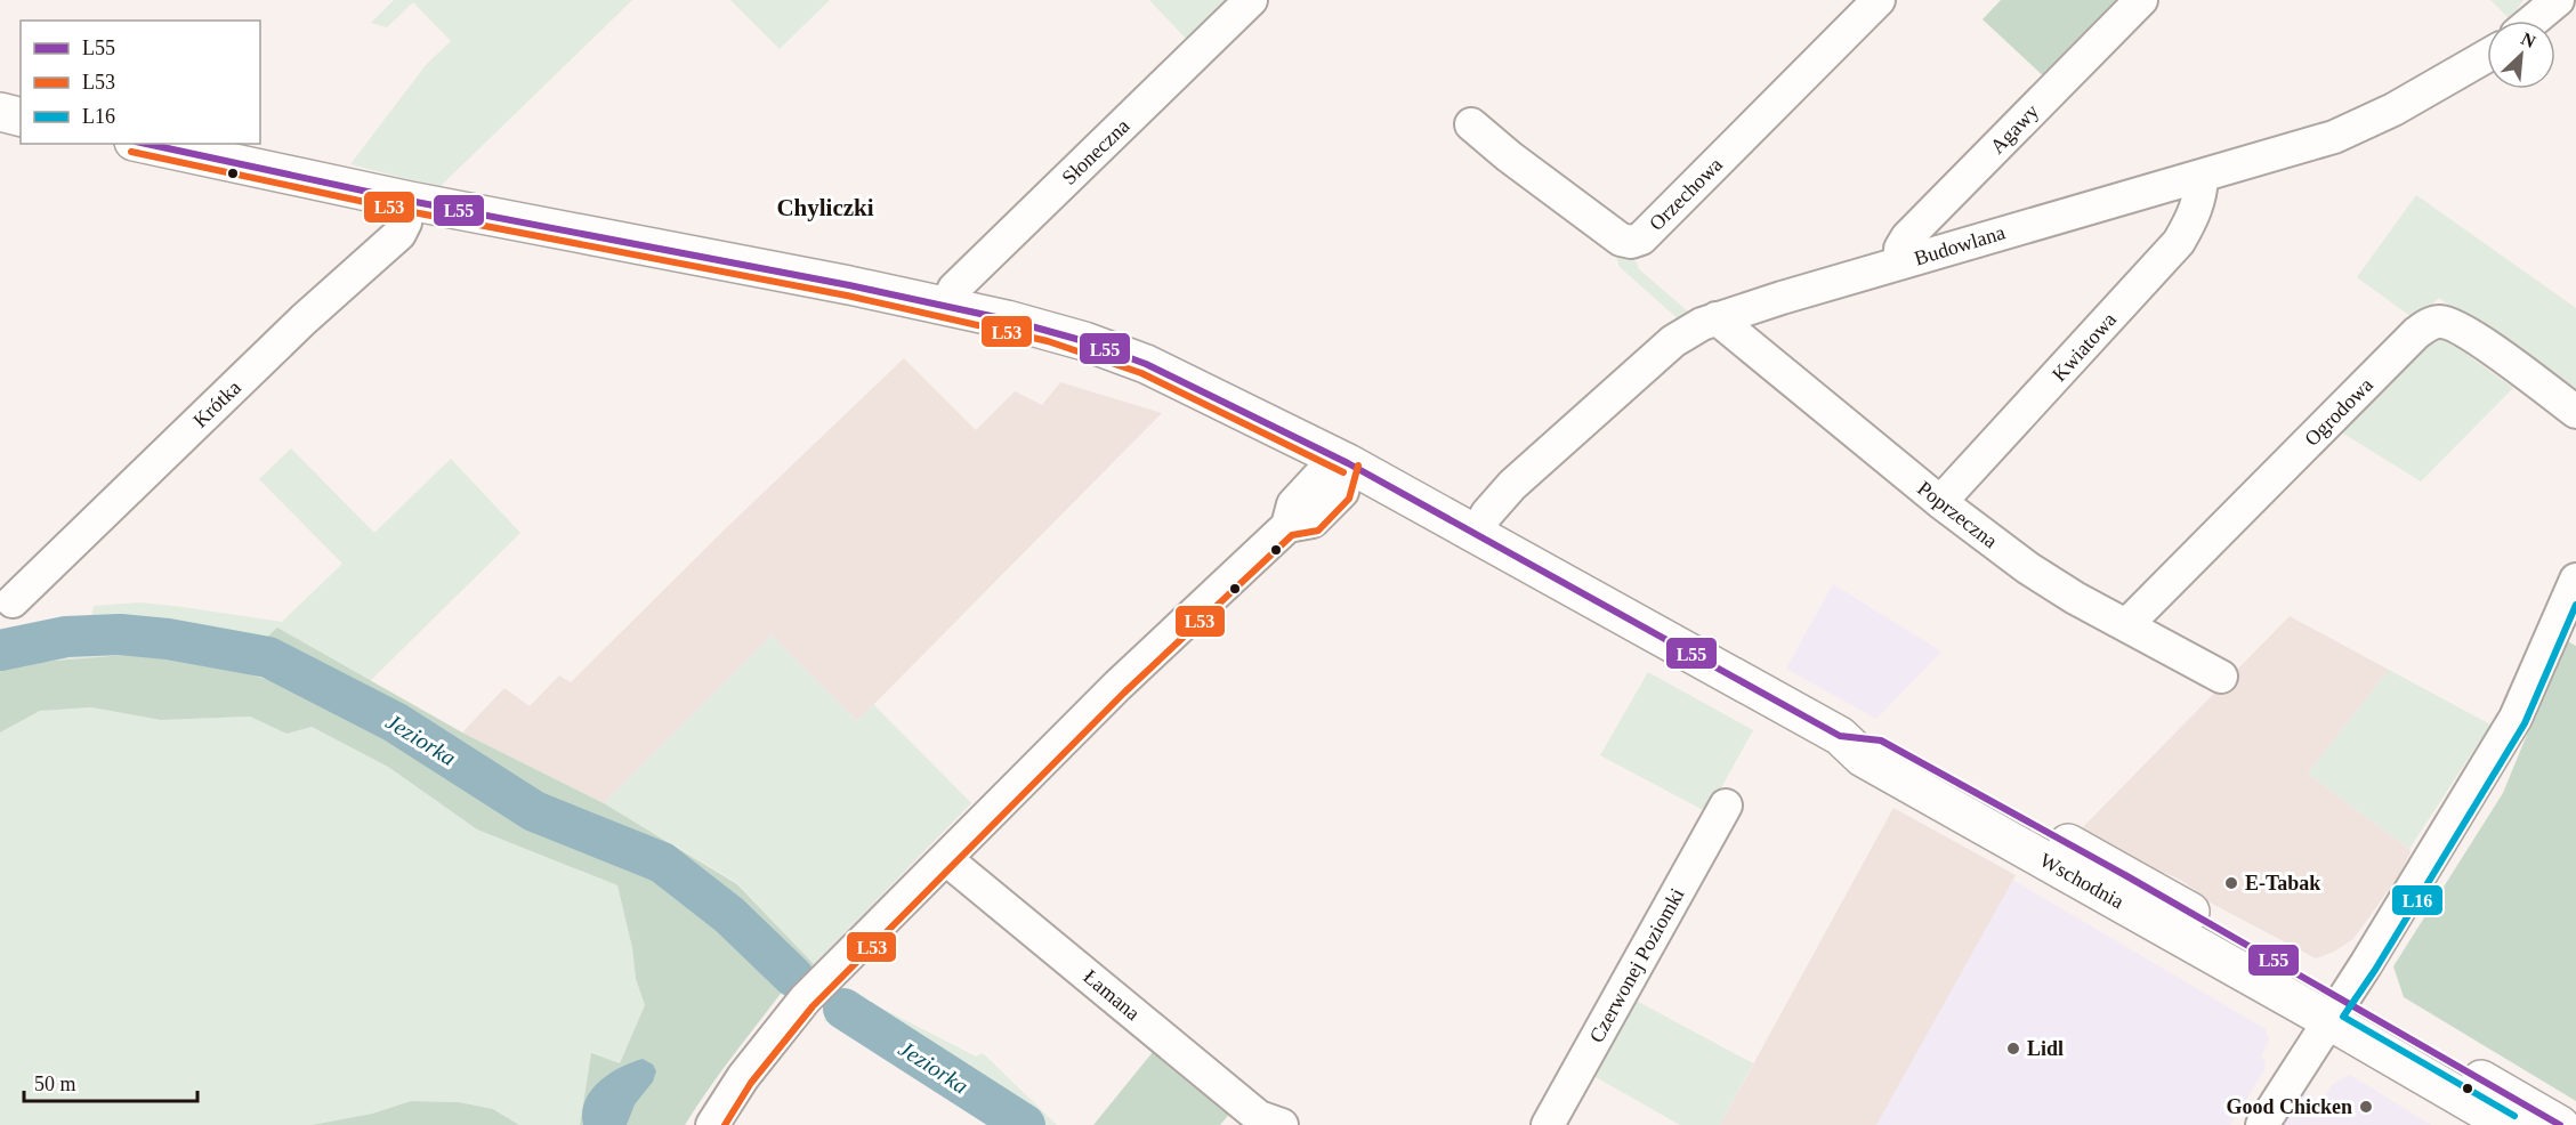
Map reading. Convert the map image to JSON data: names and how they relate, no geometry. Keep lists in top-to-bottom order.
{
  "streets": {
    "main road": ["Wschodnia"],
    "street": [
      "Agawy",
      "Słoneczna",
      "Orzechowa",
      "Budowlana",
      "Kwiatowa",
      "Krótka",
      "Ogrodowa",
      "Poprzeczna",
      "Czerwonej Poziomki",
      "Łamana"
    ]
  },
  "crossings": [
    ["Agawy", "Budowlana"],
    ["Słoneczna", "Wschodnia"],
    ["Budowlana", "Kwiatowa"],
    ["Budowlana", "Poprzeczna"],
    ["Budowlana", "Wschodnia"],
    ["Kwiatowa", "Poprzeczna"],
    ["Krótka", "Wschodnia"],
    ["Ogrodowa", "Poprzeczna"]
  ],
  "districts": ["Chyliczki"],
  "water": ["Jeziorka"],
  "places": ["E-Tabak", "Lidl", "Good Chicken"],
  "lines": ["transit line L55", "transit line L53", "transit line L16"],
  "legend": ["L55", "L53", "L16"],
  "scale_bar": "50 m",
  "north": "top right"
}
